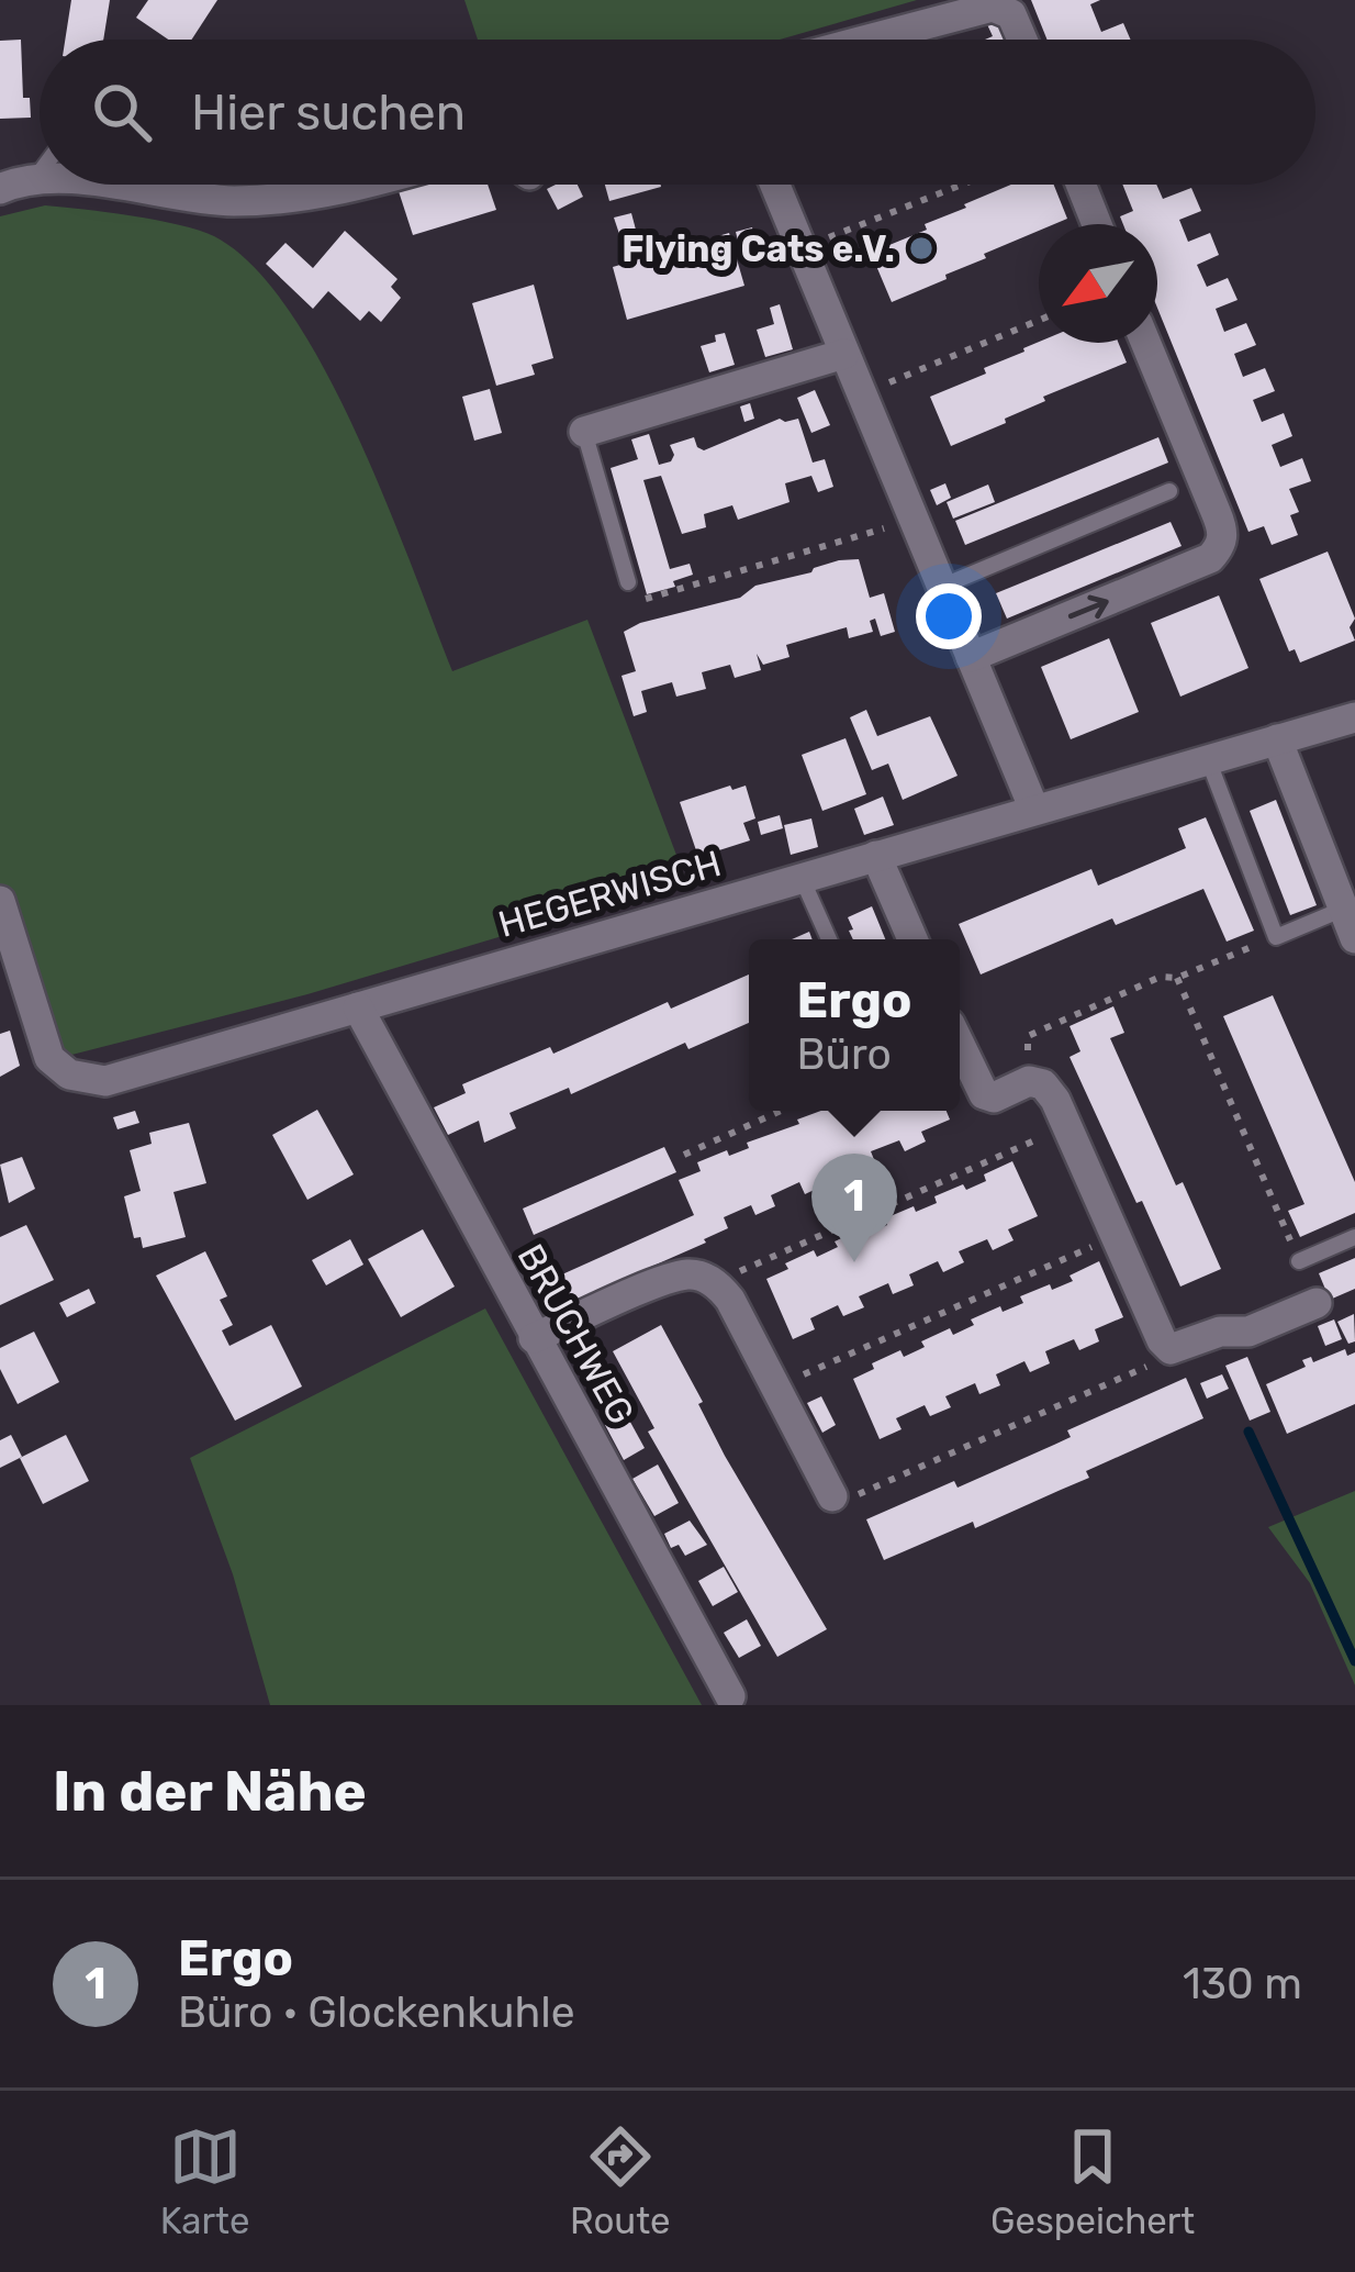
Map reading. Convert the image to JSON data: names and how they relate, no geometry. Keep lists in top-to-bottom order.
{
  "streets": {
    "street": ["HEGERWISCH", "BRUCHWEG"]
  },
  "crossings": [
    ["HEGERWISCH", "BRUCHWEG"]
  ],
  "places": ["Flying Cats e.V."],
  "north": "bottom left",
  "page": {
    "search": "Hier suchen",
    "popup": ["Ergo", "Büro"],
    "pins": "1",
    "heading": "In der Nähe",
    "list": [
      {
        "mark": "1",
        "name": "Ergo",
        "note": "Büro · Glockenkuhle",
        "value": "130 m"
      }
    ],
    "nav": ["Karte", "Route", "Gespeichert"]
  }
}
